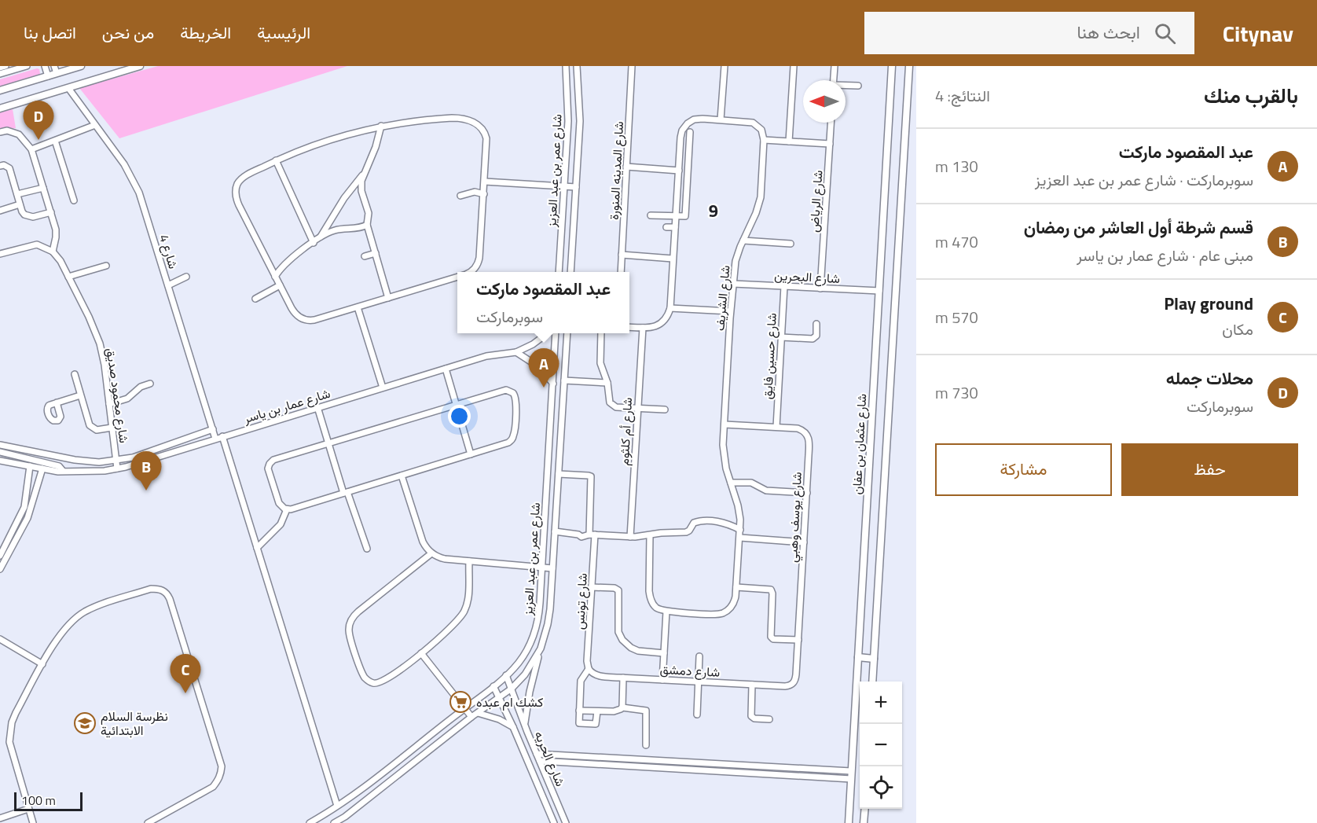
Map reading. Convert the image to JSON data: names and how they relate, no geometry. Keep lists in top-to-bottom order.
{
  "streets": {
    "main road": ["شارع عثمان بن عفان"],
    "street": [
      "شارع عمر بن عبد العزيز",
      "شارع المدينه المنورة",
      "شارع الرياض",
      "شارع 4",
      "شارع البحرين",
      "شارع الشريف",
      "شارع حسين فايق",
      "شارع محمود صديق",
      "شارع عمار بن ياسر",
      "شارع أم كلثوم",
      "شارع يوسف وهبي",
      "شارع تونس",
      "شارع دمشق",
      "شارع الحريه"
    ]
  },
  "crossings": [
    ["شارع عمر بن عبد العزيز", "شارع تونس"],
    ["شارع عمر بن عبد العزيز", "شارع الحريه"],
    ["شارع الرياض", "شارع البحرين"],
    ["شارع 4", "شارع عمار بن ياسر"],
    ["شارع البحرين", "شارع الشريف"],
    ["شارع البحرين", "شارع حسين فايق"],
    ["شارع البحرين", "شارع عثمان بن عفان"],
    ["شارع الشريف", "شارع يوسف وهبي"],
    ["شارع حسين فايق", "شارع يوسف وهبي"],
    ["شارع محمود صديق", "شارع عمار بن ياسر"],
    ["شارع يوسف وهبي", "شارع دمشق"],
    ["شارع تونس", "شارع دمشق"]
  ],
  "districts": ["9"],
  "places": {
    "supermarket": ["كشك ام عبده"],
    "school or university": ["نظرسة السلام الابتدائية"]
  },
  "scale_bar": "100 m",
  "north": "left",
  "page": {
    "header": "Citynav",
    "search": "ابحث هنا",
    "nav": [
      "الرئيسية",
      "الخريطة",
      "من نحن",
      "اتصل بنا"
    ],
    "heading": ["بالقرب منك", "النتائج: 4"],
    "pins": [
      "D",
      "A",
      "B",
      "C"
    ],
    "list": [
      {
        "mark": "A",
        "name": "عبد المقصود ماركت",
        "note": "سوبرماركت · شارع عمر بن عبد العزيز",
        "value": "130 m"
      },
      {
        "mark": "B",
        "name": "قسم شرطة أول العاشر من رمضان",
        "note": "مبنى عام · شارع عمار بن ياسر",
        "value": "470 m"
      },
      {
        "mark": "C",
        "name": "Play ground",
        "note": "مكان",
        "value": "570 m"
      },
      {
        "mark": "D",
        "name": "محلات جمله",
        "note": "سوبرماركت",
        "value": "730 m"
      }
    ],
    "popup": ["عبد المقصود ماركت", "سوبرماركت"],
    "buttons": ["حفظ", "مشاركة"],
    "map_buttons": ["+", "−"],
    "scale": "100 m"
  }
}
